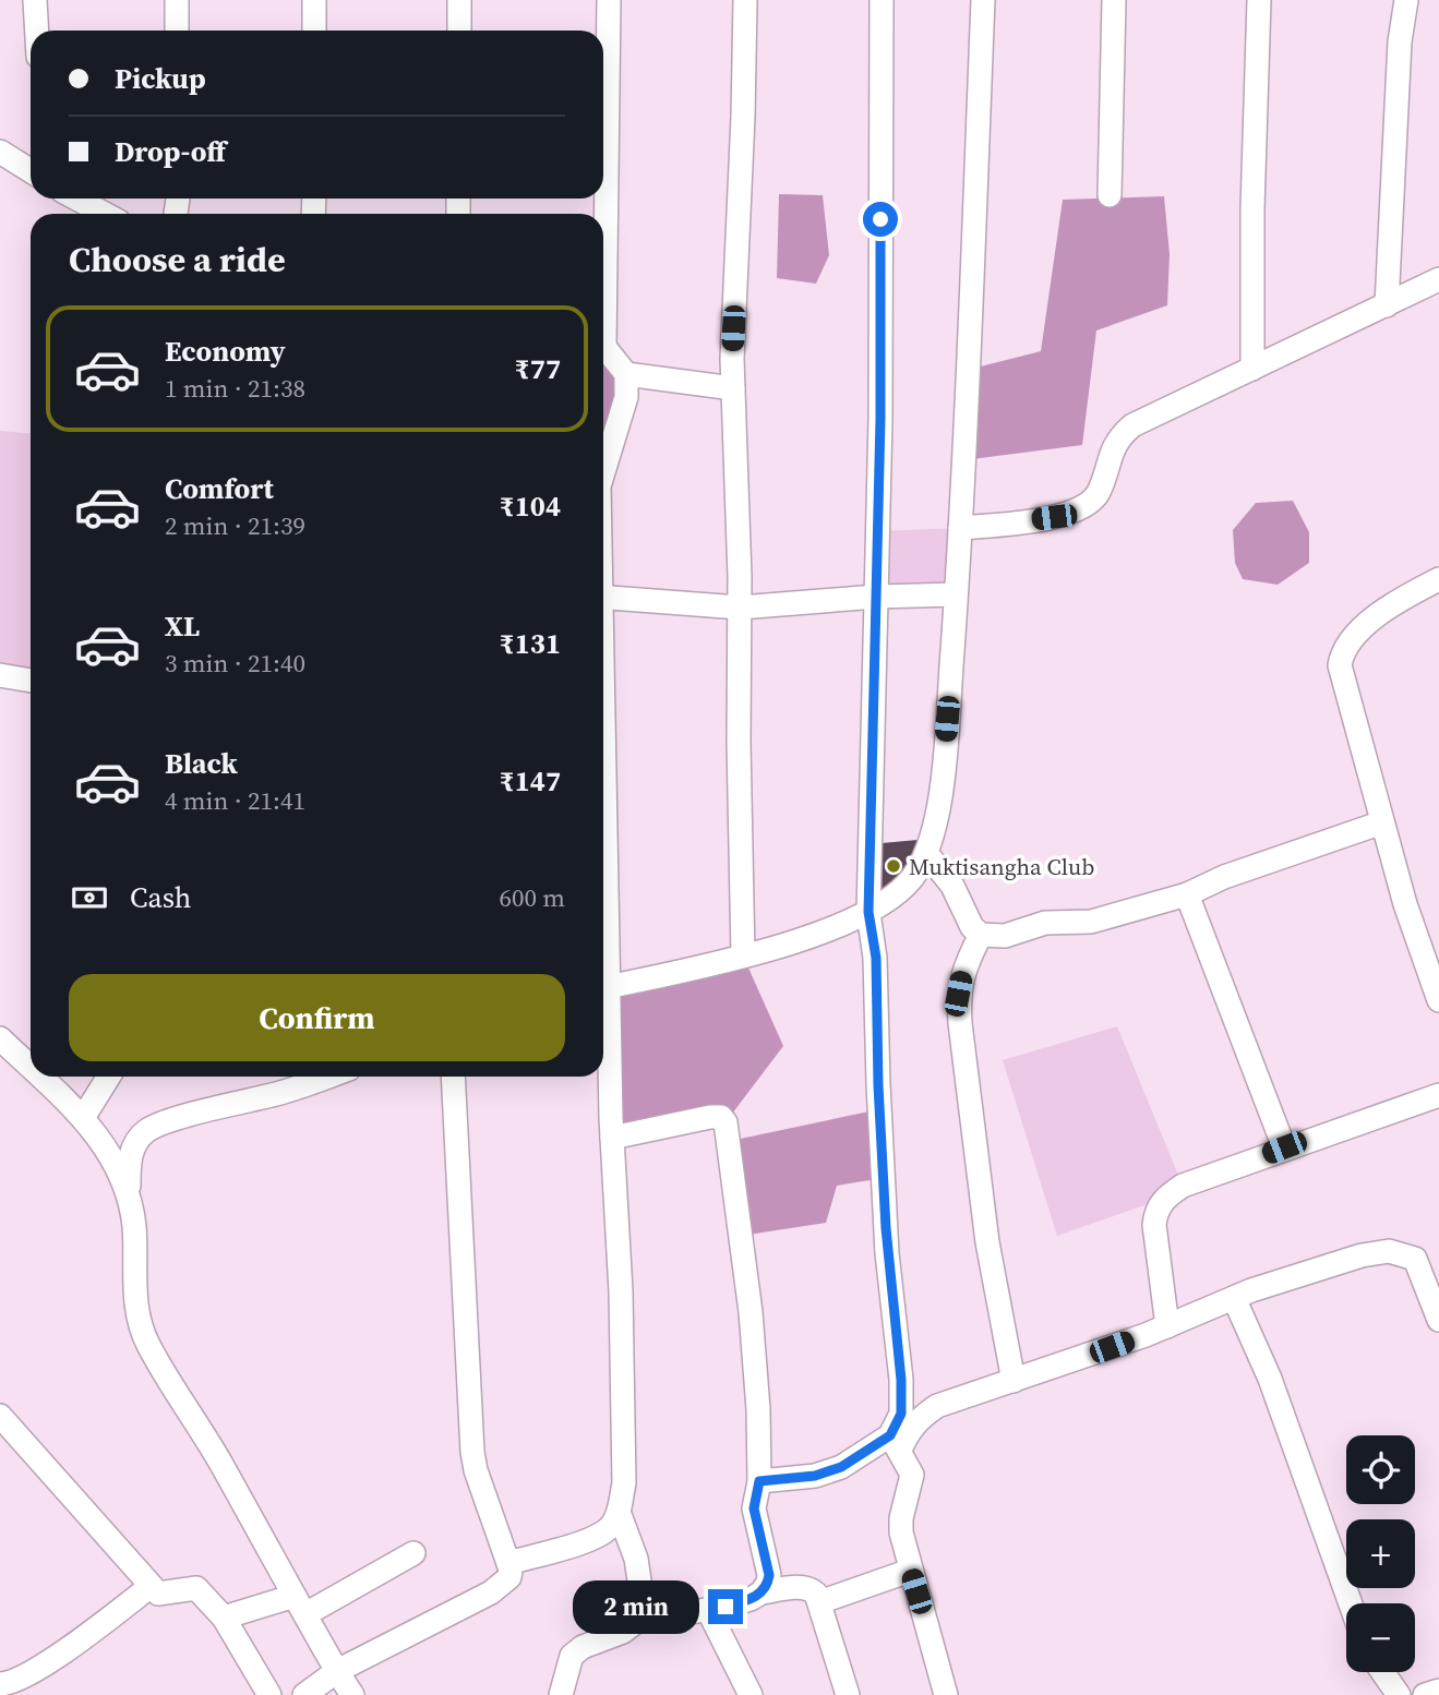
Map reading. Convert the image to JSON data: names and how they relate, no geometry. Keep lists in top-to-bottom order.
{
  "places": ["Muktisangha Club"],
  "page": {
    "banner": ["Pickup", "Drop-off"],
    "heading": "Choose a ride",
    "list": [
      {
        "name": "Economy",
        "note": "1 min · 21:38",
        "value": "₹77"
      },
      {
        "name": "Comfort",
        "note": "2 min · 21:39",
        "value": "₹104"
      },
      {
        "name": "XL",
        "note": "3 min · 21:40",
        "value": "₹131"
      },
      {
        "name": "Black",
        "note": "4 min · 21:41",
        "value": "₹147"
      }
    ],
    "pay": ["Cash", "600 m"],
    "buttons": "Confirm",
    "map_buttons": ["+", "−"],
    "bubble": "2 min"
  }
}
